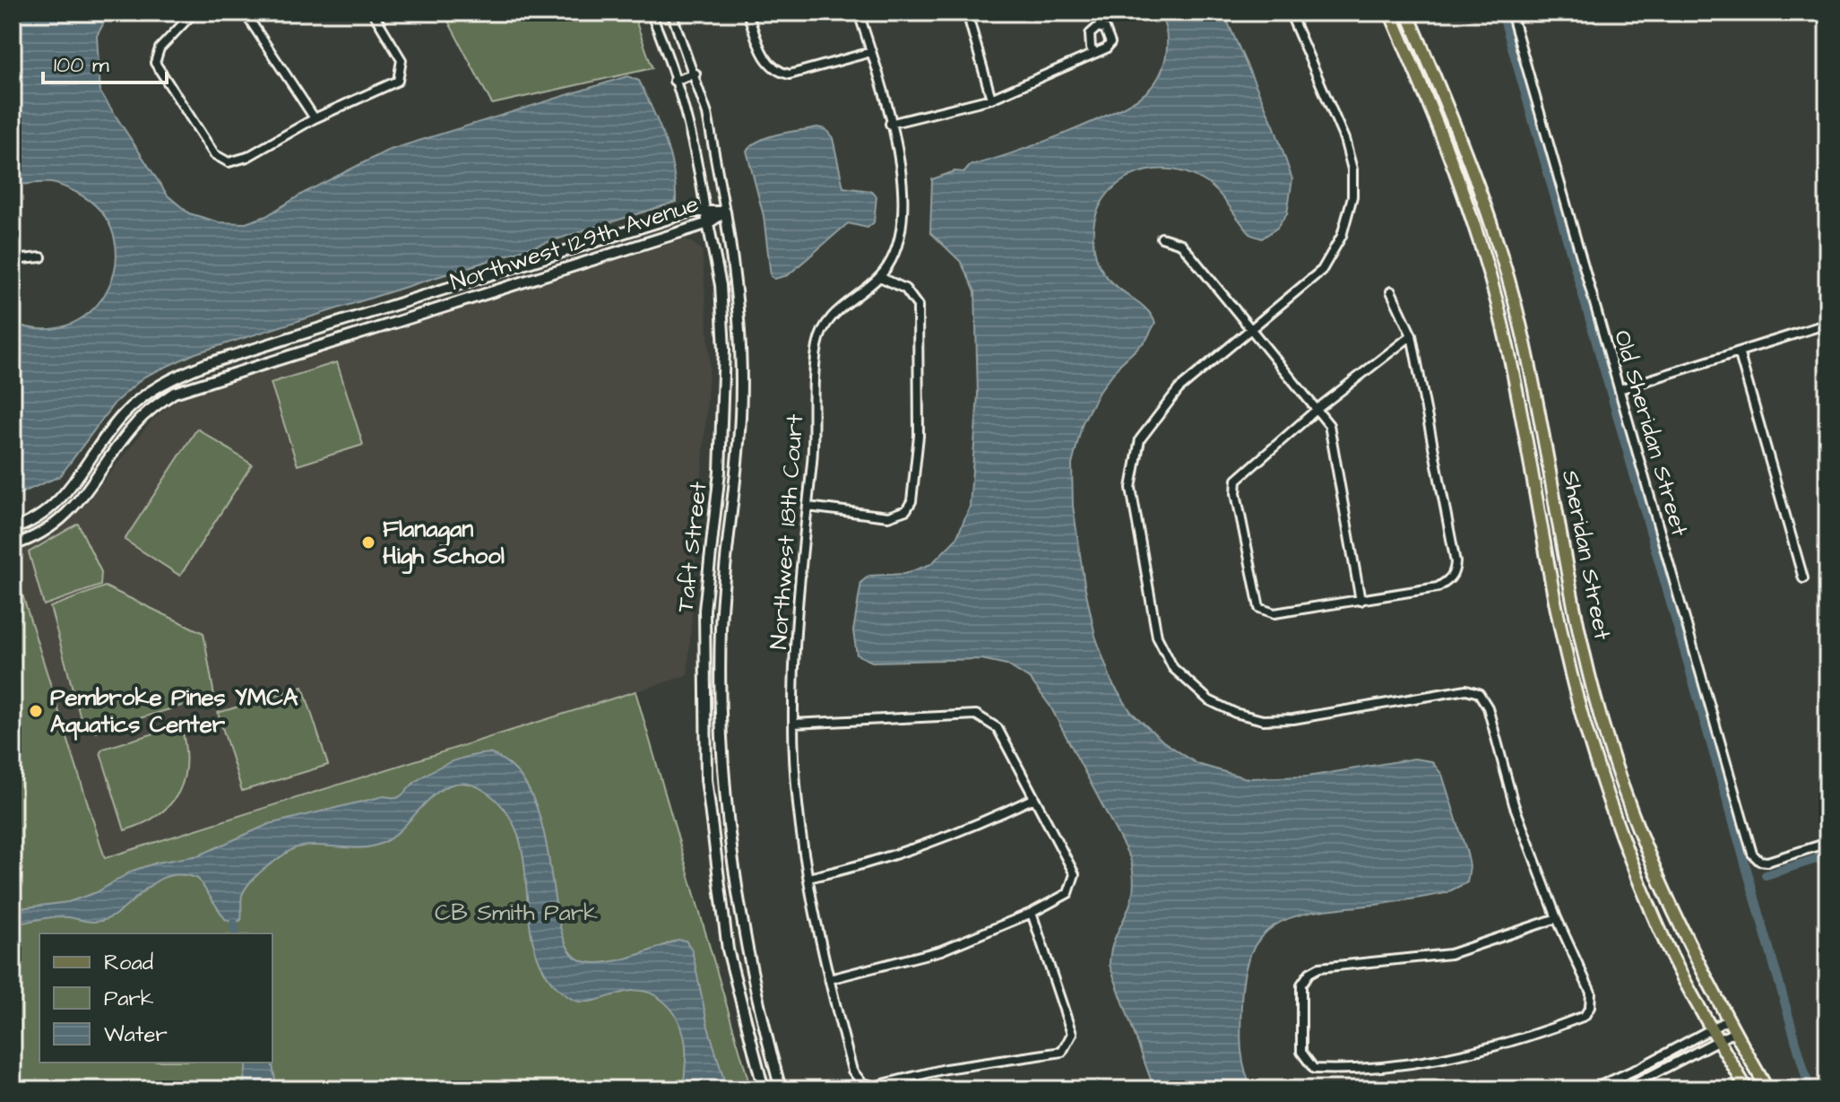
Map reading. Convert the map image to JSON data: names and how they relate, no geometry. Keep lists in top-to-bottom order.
{
  "streets": {
    "main road": ["Sheridan Street"],
    "street": [
      "Northwest 129th Avenue",
      "Old Sheridan Street",
      "Northwest 18th Court",
      "Taft Street"
    ]
  },
  "crossings": [
    ["Northwest 129th Avenue", "Taft Street"]
  ],
  "parks": ["CB Smith Park"],
  "places": ["Flanagan High School", "Pembroke Pines YMCA Aquatics Center"],
  "legend": ["Road", "Park", "Water"],
  "scale_bar": "100 m"
}
